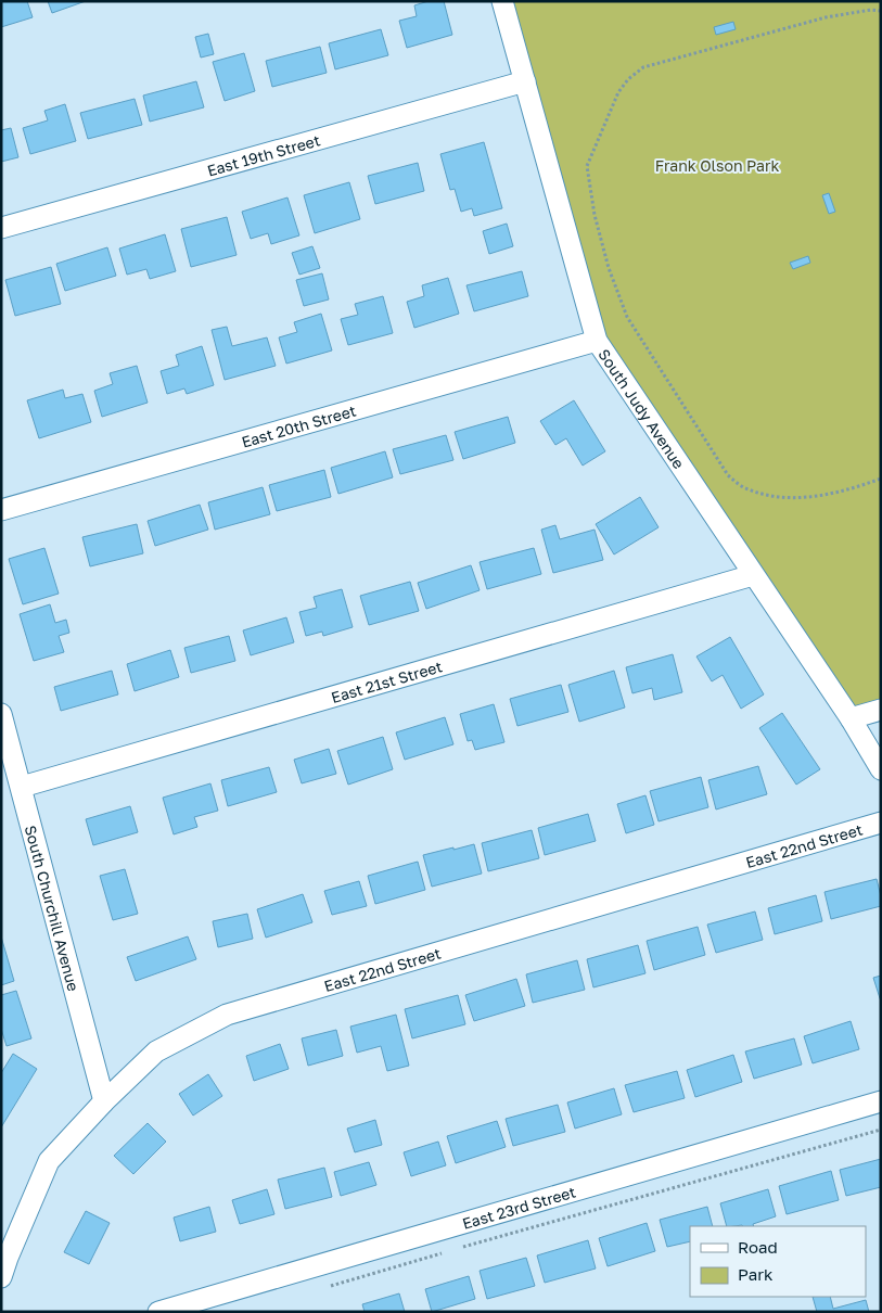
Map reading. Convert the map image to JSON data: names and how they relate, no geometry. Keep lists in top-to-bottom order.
{
  "streets": {
    "street": [
      "East 19th Street",
      "South Judy Avenue",
      "East 20th Street",
      "East 21st Street",
      "East 22nd Street",
      "South Churchill Avenue",
      "East 23rd Street"
    ]
  },
  "crossings": [
    ["East 19th Street", "South Judy Avenue"],
    ["South Judy Avenue", "East 20th Street"],
    ["South Judy Avenue", "East 21st Street"],
    ["East 21st Street", "South Churchill Avenue"],
    ["East 22nd Street", "South Churchill Avenue"]
  ],
  "parks": ["Frank Olson Park"],
  "legend": ["Road", "Park"]
}
